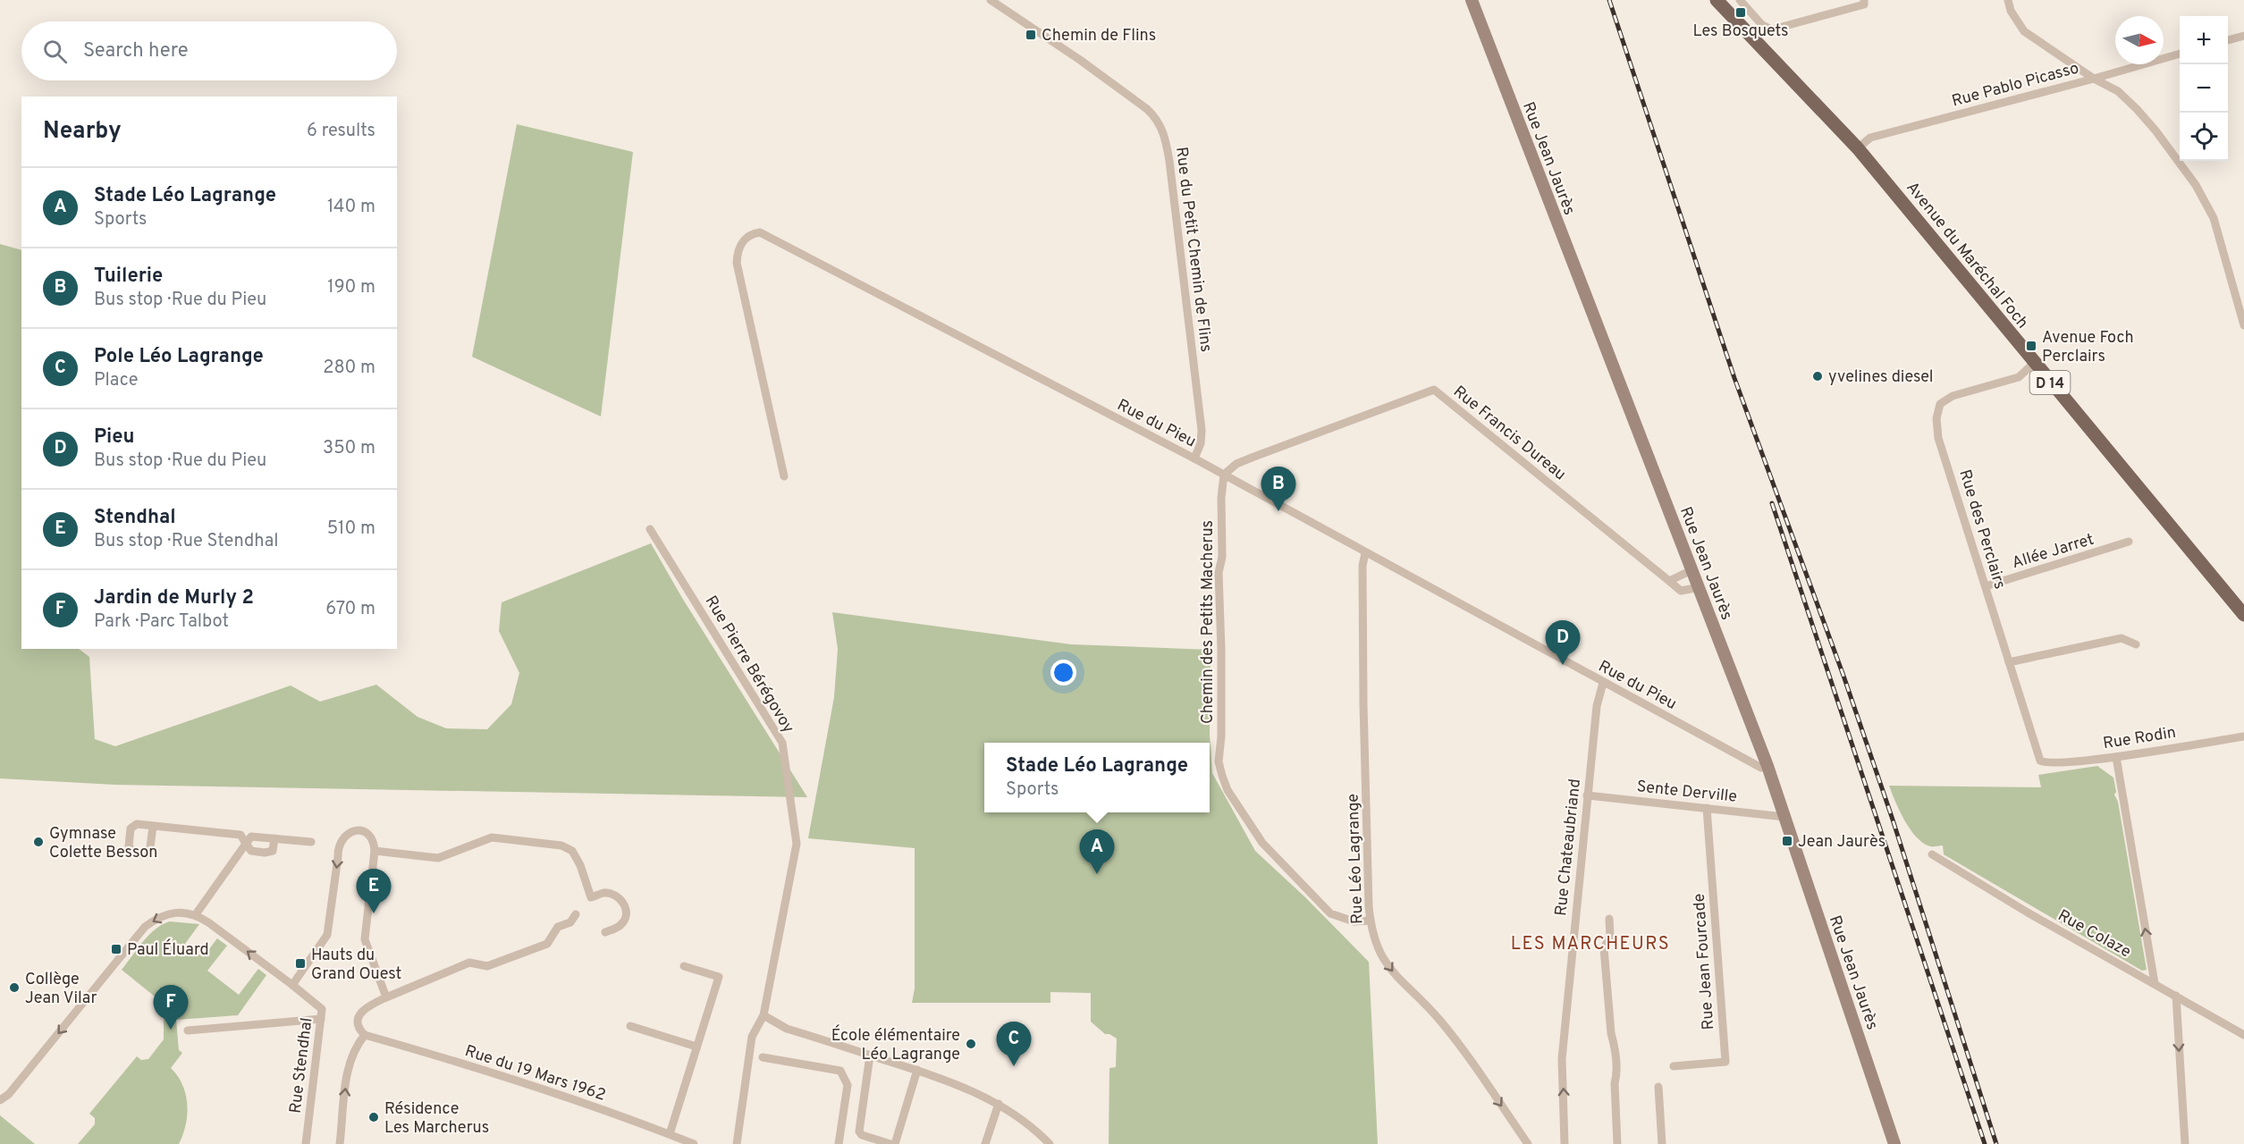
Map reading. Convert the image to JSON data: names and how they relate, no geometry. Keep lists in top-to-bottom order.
{
  "streets": {
    "main road": ["Rue Jean Jaurès", "Avenue du Maréchal Foch", "D 14"],
    "street": [
      "Rue Pablo Picasso",
      "Rue du Petit Chemin de Flins",
      "Rue du Pieu",
      "Rue Francis Dureau",
      "Rue des Perclairs",
      "Allée Jarret",
      "Chemin des Petits Macherus",
      "Rue Pierre Bérégovoy",
      "Rue Rodin",
      "Sente Derville",
      "Rue Chateaubriand",
      "Rue Léo Lagrange",
      "Rue Colaze",
      "Rue Jean Fourcade",
      "Rue Stendhal",
      "Rue du 19 Mars 1962"
    ]
  },
  "crossings": [
    ["Rue Pablo Picasso", "Avenue du Maréchal Foch"],
    ["Rue Jean Jaurès", "Rue du Pieu"],
    ["Rue Jean Jaurès", "Rue Francis Dureau"],
    ["Rue Jean Jaurès", "Sente Derville"],
    ["Rue du Petit Chemin de Flins", "Rue du Pieu"],
    ["Avenue du Maréchal Foch", "Rue des Perclairs"],
    ["Rue du Pieu", "Rue Francis Dureau"],
    ["Rue du Pieu", "Chemin des Petits Macherus"],
    ["Rue du Pieu", "Rue Chateaubriand"],
    ["Rue du Pieu", "Rue Léo Lagrange"],
    ["Rue Francis Dureau", "Chemin des Petits Macherus"],
    ["Rue des Perclairs", "Allée Jarret"],
    ["Rue des Perclairs", "Rue Rodin"],
    ["Chemin des Petits Macherus", "Rue Léo Lagrange"],
    ["Sente Derville", "Rue Chateaubriand"],
    ["Sente Derville", "Rue Jean Fourcade"]
  ],
  "one_way": ["Rue Léo Lagrange"],
  "districts": ["LES MARCHEURS"],
  "places": {
    "transit": [
      "Les Bosquets",
      "Chemin de Flins",
      "Avenue Foch Perclairs",
      "Jean Jaurès",
      "Paul Éluard",
      "Hauts du Grand Ouest"
    ],
    "other": [
      "yvelines diesel",
      "Gymnase Colette Besson",
      "Collège Jean Vilar",
      "École élémentaire Léo Lagrange",
      "Résidence Les Marcherus"
    ]
  },
  "north": "right",
  "page": {
    "map_buttons": ["+", "−"],
    "search": "Search here",
    "heading": ["Nearby", "6 results"],
    "list": [
      {
        "mark": "A",
        "name": "Stade Léo Lagrange",
        "note": "Sports",
        "value": "140 m"
      },
      {
        "mark": "B",
        "name": "Tuilerie",
        "note": "Bus stop · Rue du Pieu",
        "value": "190 m"
      },
      {
        "mark": "C",
        "name": "Pole Léo Lagrange",
        "note": "Place",
        "value": "280 m"
      },
      {
        "mark": "D",
        "name": "Pieu",
        "note": "Bus stop · Rue du Pieu",
        "value": "350 m"
      },
      {
        "mark": "E",
        "name": "Stendhal",
        "note": "Bus stop · Rue Stendhal",
        "value": "510 m"
      },
      {
        "mark": "F",
        "name": "Jardin de Murly 2",
        "note": "Park · Parc Talbot",
        "value": "670 m"
      }
    ],
    "pins": [
      "B",
      "D",
      "A",
      "E",
      "F",
      "C"
    ],
    "popup": ["Stade Léo Lagrange", "Sports"]
  }
}
